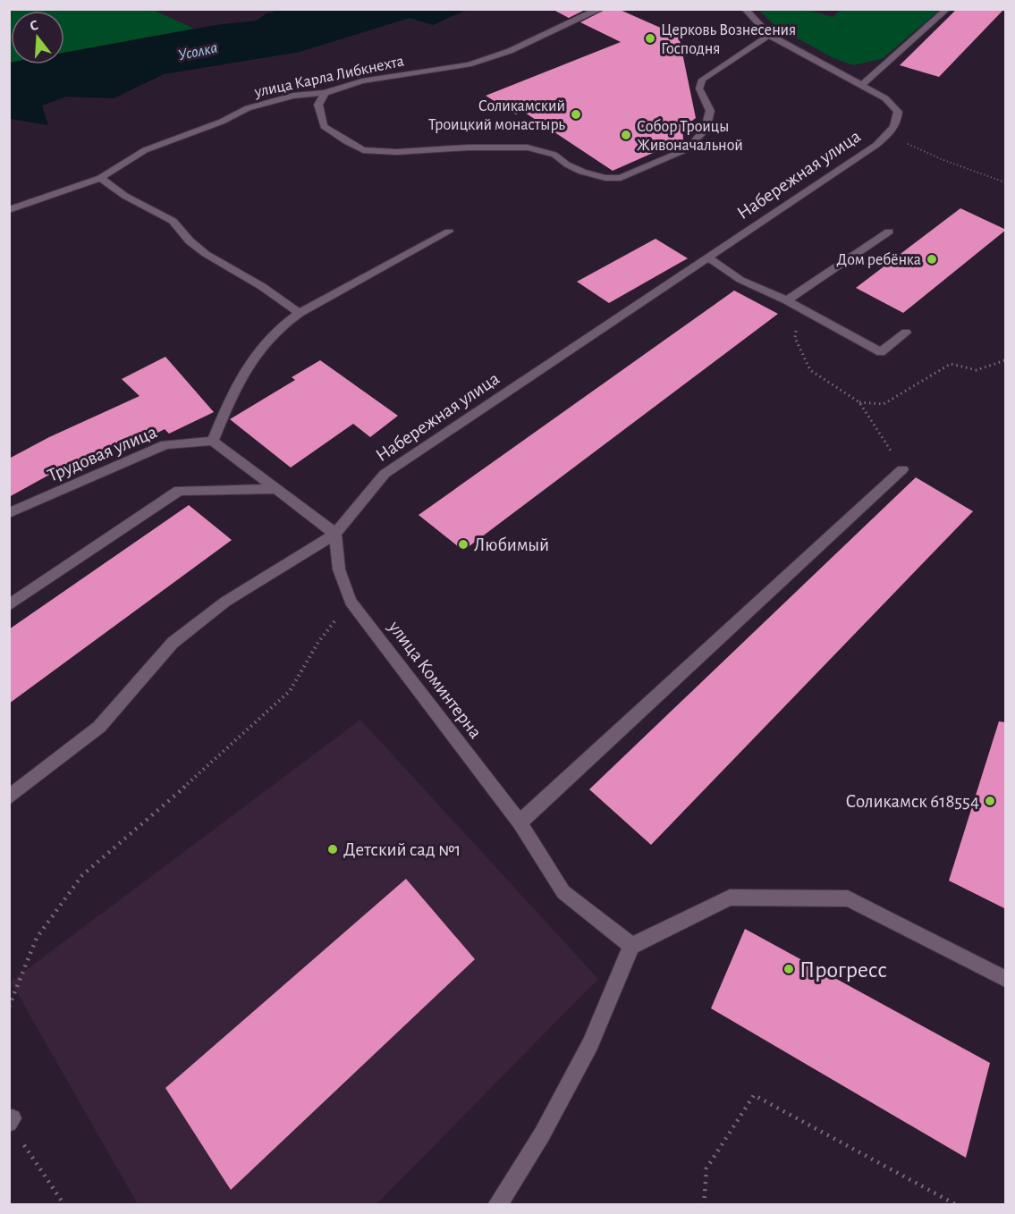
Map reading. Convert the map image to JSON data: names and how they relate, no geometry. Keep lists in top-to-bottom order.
{
  "streets": {
    "street": [
      "улица Карла Либкнехта",
      "Набережная улица",
      "Трудовая улица",
      "улица Коминтерна"
    ]
  },
  "crossings": [
    ["Набережная улица", "улица Коминтерна"]
  ],
  "water": ["Усолка"],
  "places": [
    "Церковь Вознесения Господня",
    "Соликамский Троицкий монастырь",
    "Собор Троицы Живоначальной",
    "Дом ребёнка",
    "Любимый",
    "Соликамск 618554",
    "Детский сад №1",
    "Прогресс"
  ],
  "north": "top"
}
